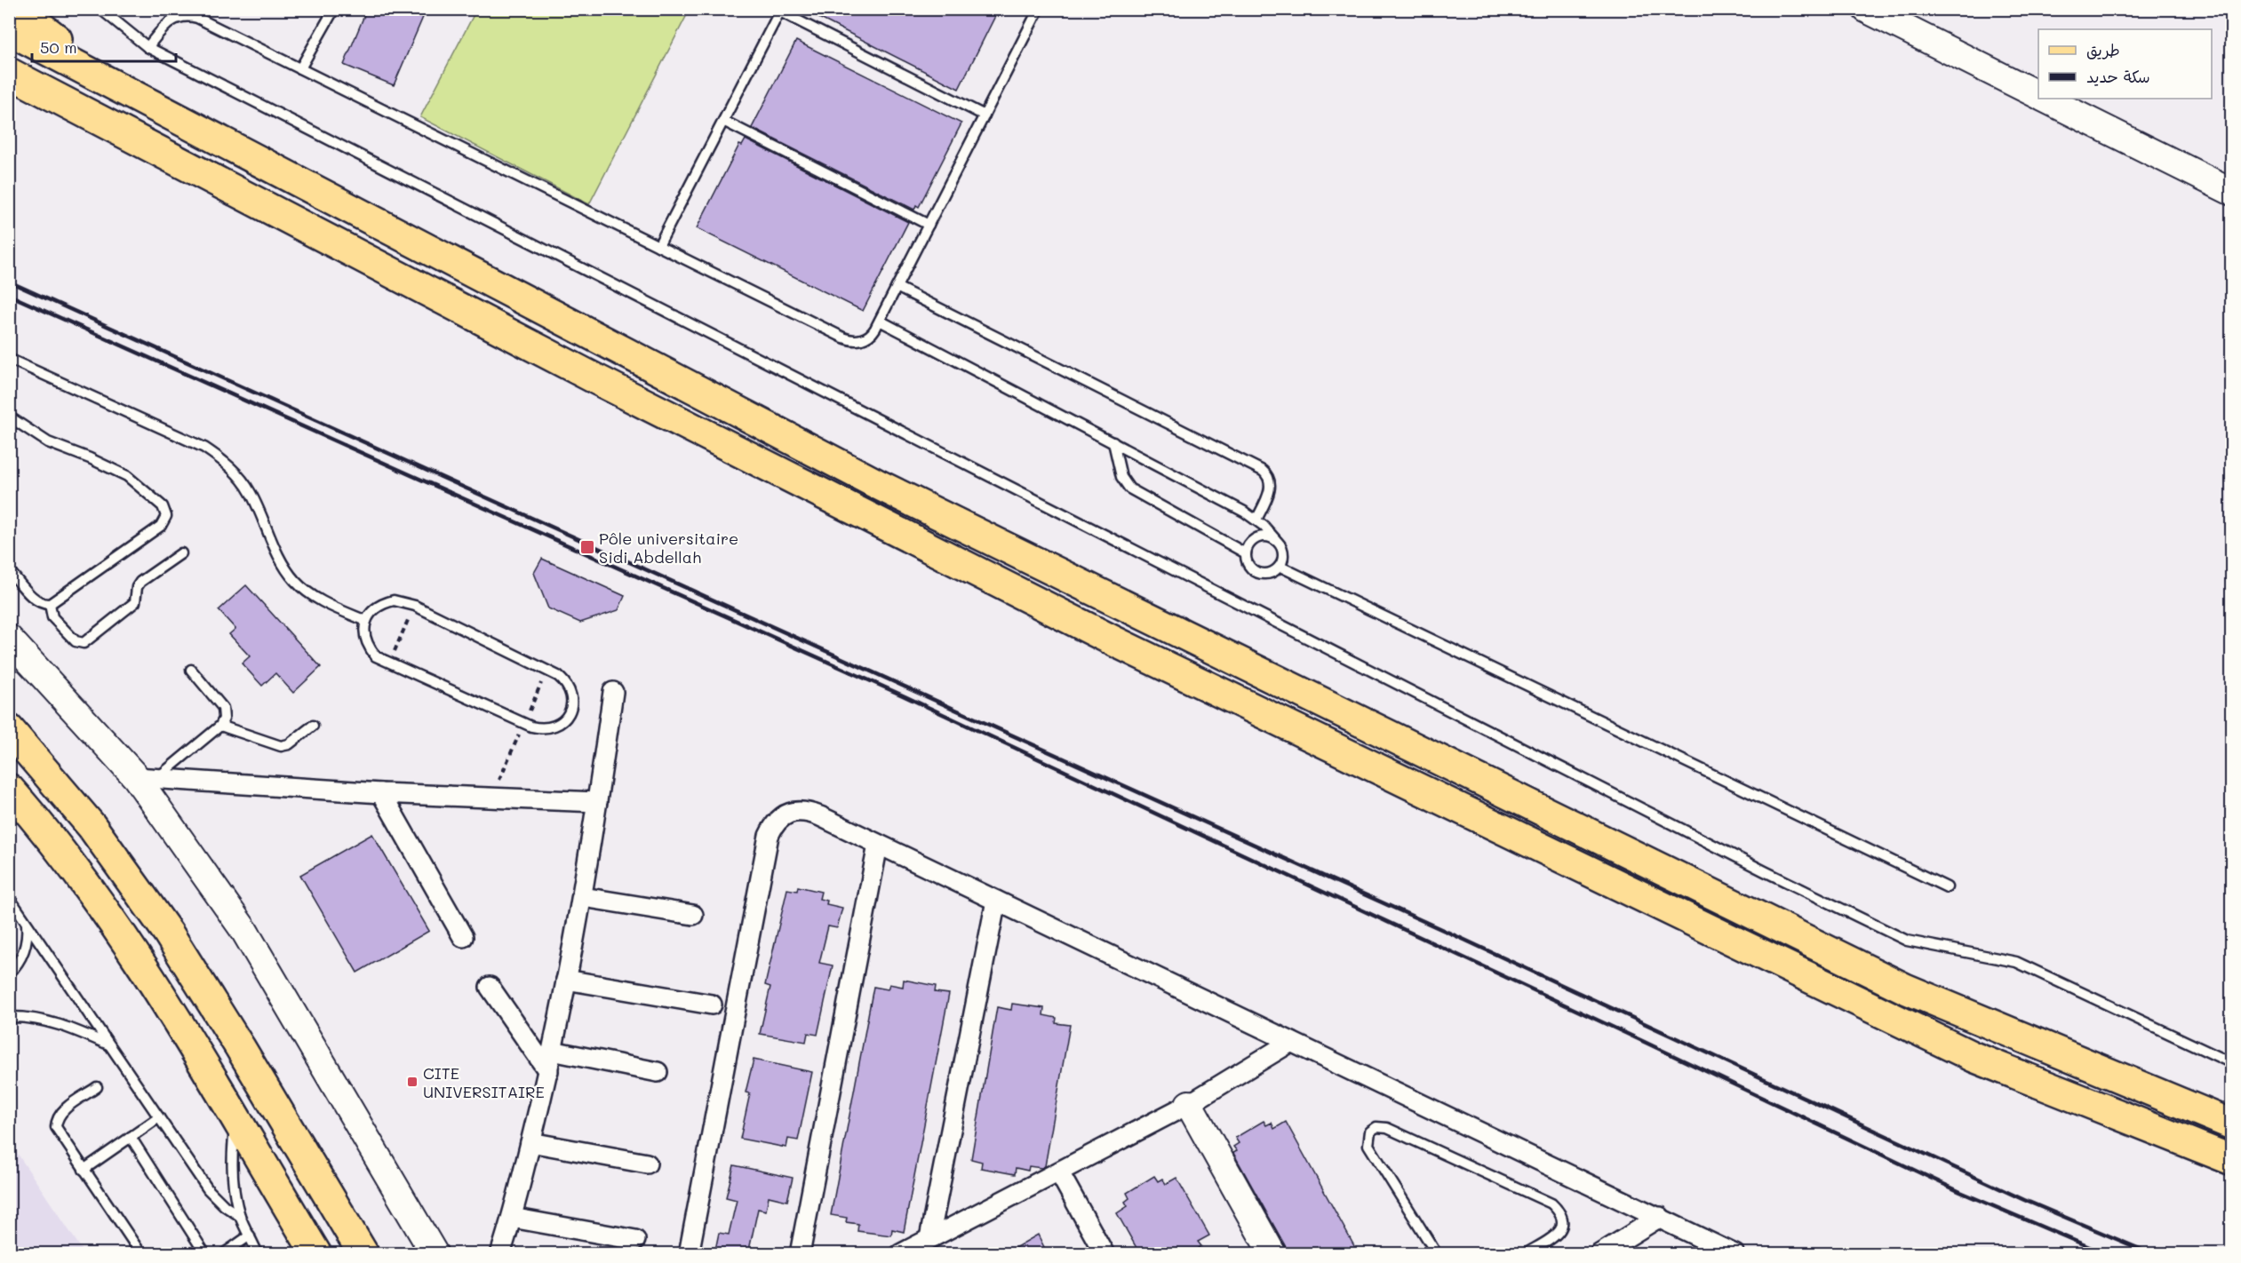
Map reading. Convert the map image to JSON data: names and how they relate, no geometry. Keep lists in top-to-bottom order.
{
  "places": {
    "transit": ["Pôle universitaire Sidi Abdellah", "CITE UNIVERSITAIRE"]
  },
  "legend": ["طريق", "سكة حديد"],
  "scale_bar": "50 m"
}
